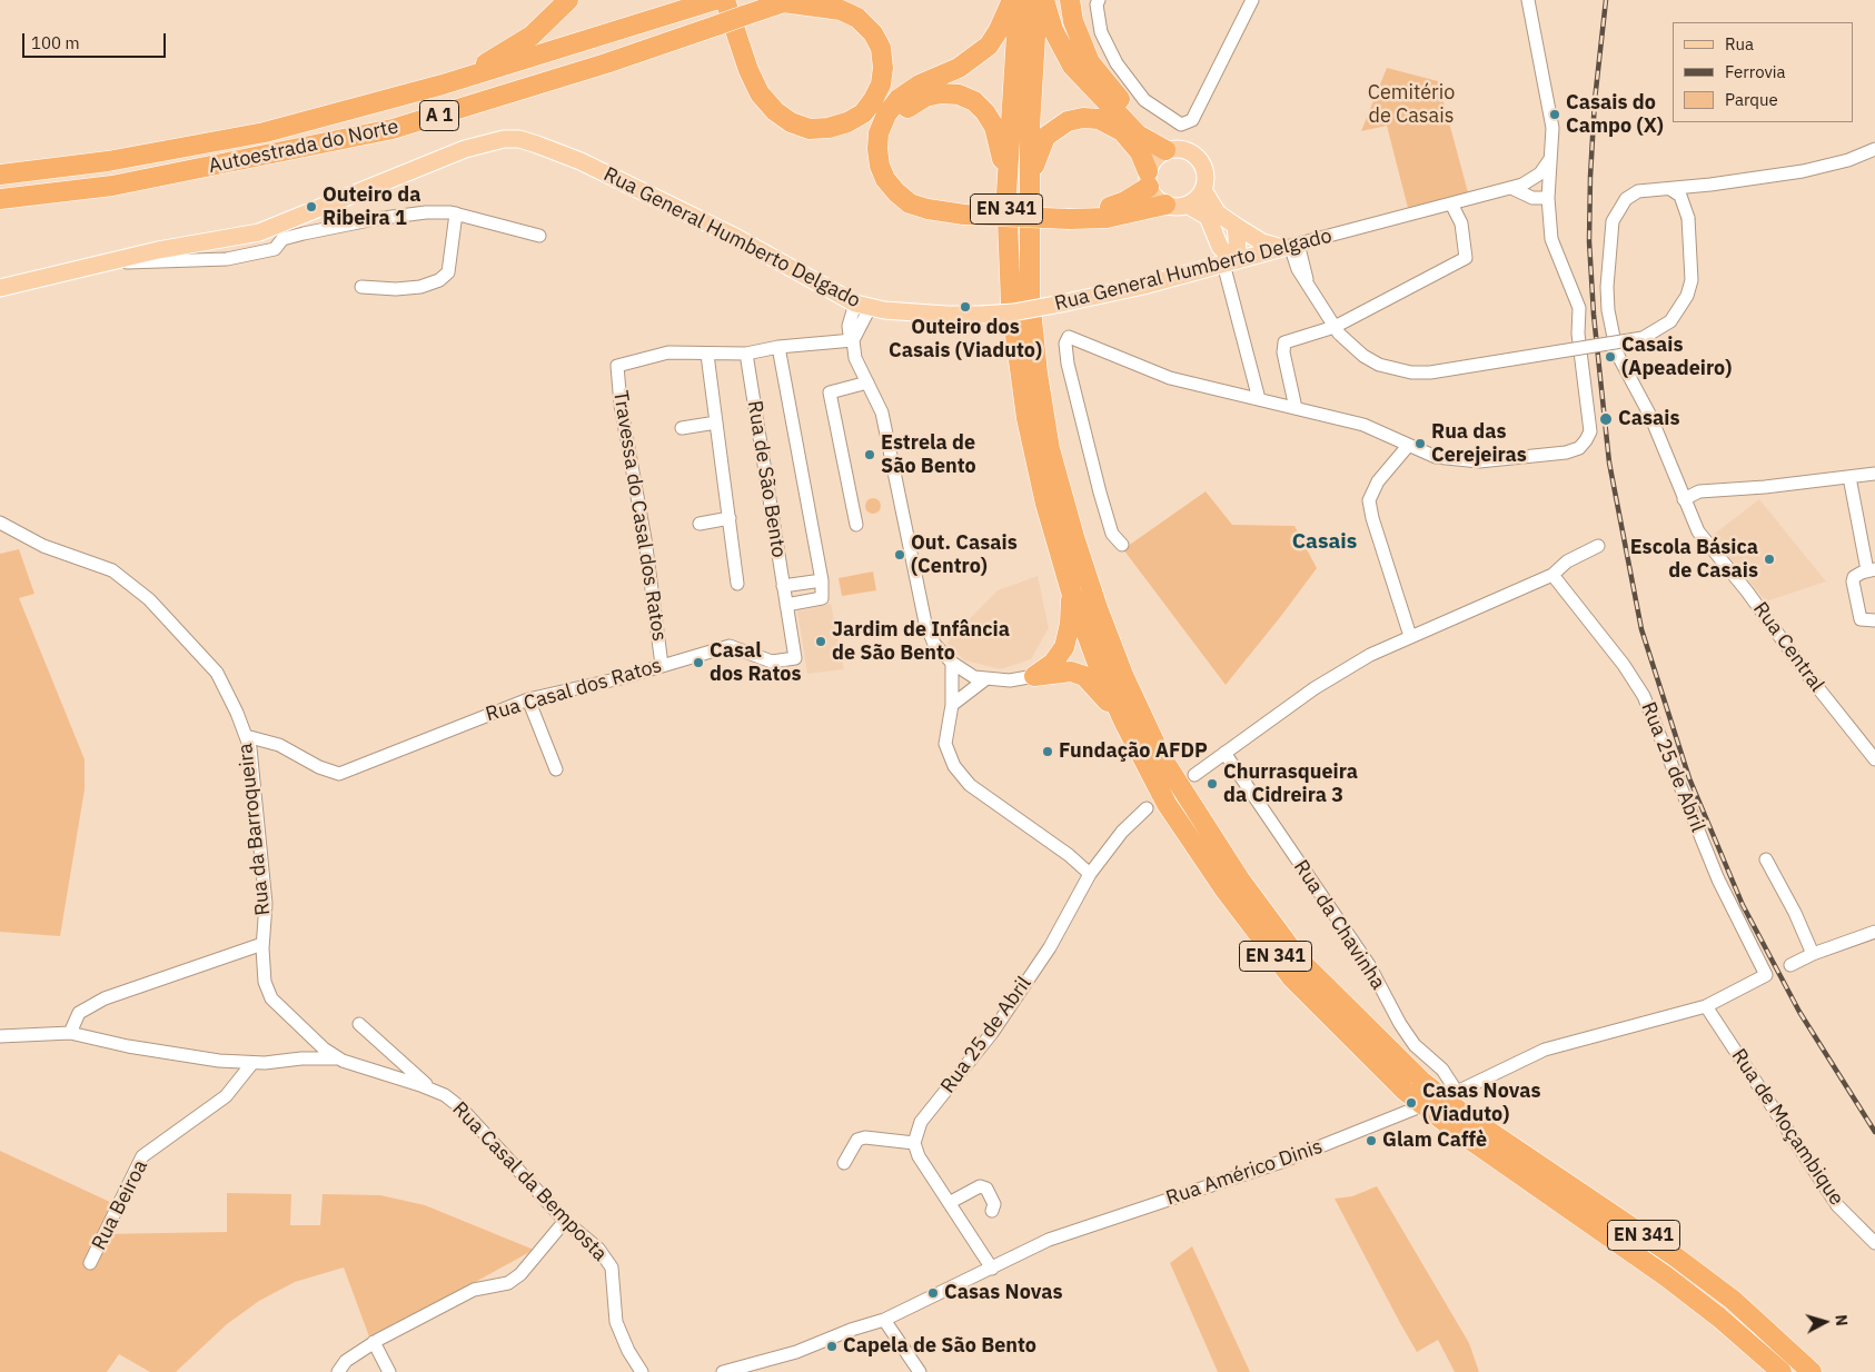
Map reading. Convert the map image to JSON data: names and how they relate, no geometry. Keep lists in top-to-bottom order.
{
  "streets": {
    "highway": ["A 1", "Autoestrada do Norte", "EN 341"],
    "main road": ["Rua General Humberto Delgado"],
    "street": [
      "Rua de São Bento",
      "Travessa do Casal dos Ratos",
      "Rua Central",
      "Rua Casal dos Ratos",
      "Rua 25 de Abril",
      "Rua da Barroqueira",
      "Rua da Chavinha",
      "Rua de Moçambique",
      "Rua Américo Dinis",
      "Rua Casal da Bemposta",
      "Rua Beiroa"
    ]
  },
  "crossings": [
    ["Rua de São Bento", "Rua Casal dos Ratos"],
    ["Travessa do Casal dos Ratos", "Rua Casal dos Ratos"],
    ["Rua Casal dos Ratos", "Rua da Barroqueira"],
    ["Rua 25 de Abril", "Rua Américo Dinis"],
    ["Rua da Barroqueira", "Rua Casal da Bemposta"],
    ["Rua da Chavinha", "Rua Américo Dinis"],
    ["Rua de Moçambique", "Rua Américo Dinis"]
  ],
  "districts": ["Casais"],
  "parks": ["Cemitério de Casais"],
  "places": [
    "Casais do Campo (X)",
    "Outeiro da Ribeira 1",
    "Outeiro dos Casais (Viaduto)",
    "Casais (Apeadeiro)",
    "Casais",
    "Rua das Cerejeiras",
    "Estrela de São Bento",
    "Out. Casais (Centro)",
    "Escola Básica de Casais",
    "Jardim de Infância de São Bento",
    "Casal dos Ratos",
    "Fundação AFDP",
    "Churrasqueira da Cidreira 3",
    "Casas Novas (Viaduto)",
    "Glam Caffè",
    "Casas Novas",
    "Capela de São Bento"
  ],
  "legend": ["Rua", "Ferrovia", "Parque"],
  "scale_bar": "100 m",
  "north": "right"
}
